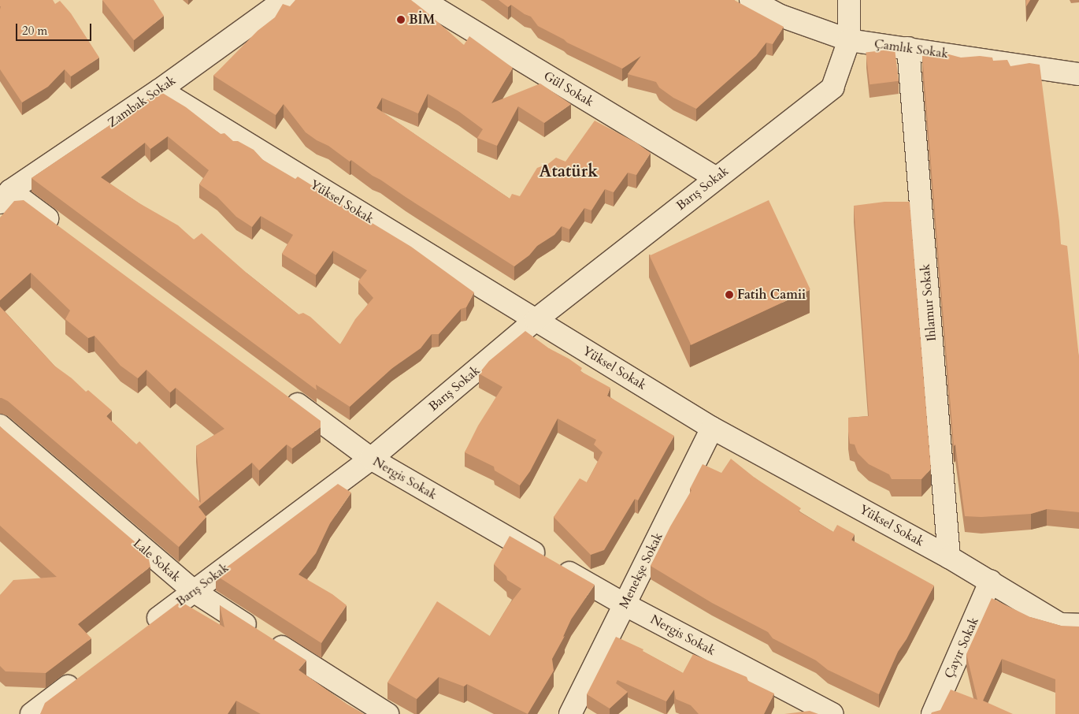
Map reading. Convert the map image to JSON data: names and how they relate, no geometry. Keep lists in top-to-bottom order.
{
  "streets": {
    "street": [
      "Çamlık Sokak",
      "Gül Sokak",
      "Zambak Sokak",
      "Barış Sokak",
      "Yüksel Sokak",
      "Ihlamur Sokak",
      "Nergis Sokak",
      "Lale Sokak",
      "Menekşe Sokak",
      "Çayır Sokak"
    ]
  },
  "crossings": [
    ["Çamlık Sokak", "Barış Sokak"],
    ["Çamlık Sokak", "Ihlamur Sokak"],
    ["Gül Sokak", "Barış Sokak"],
    ["Zambak Sokak", "Yüksel Sokak"],
    ["Barış Sokak", "Yüksel Sokak"],
    ["Barış Sokak", "Nergis Sokak"],
    ["Barış Sokak", "Lale Sokak"],
    ["Yüksel Sokak", "Ihlamur Sokak"],
    ["Yüksel Sokak", "Menekşe Sokak"],
    ["Yüksel Sokak", "Çayır Sokak"],
    ["Nergis Sokak", "Menekşe Sokak"]
  ],
  "districts": ["Atatürk"],
  "places": ["BİM", "Fatih Camii"],
  "scale_bar": "20 m"
}
